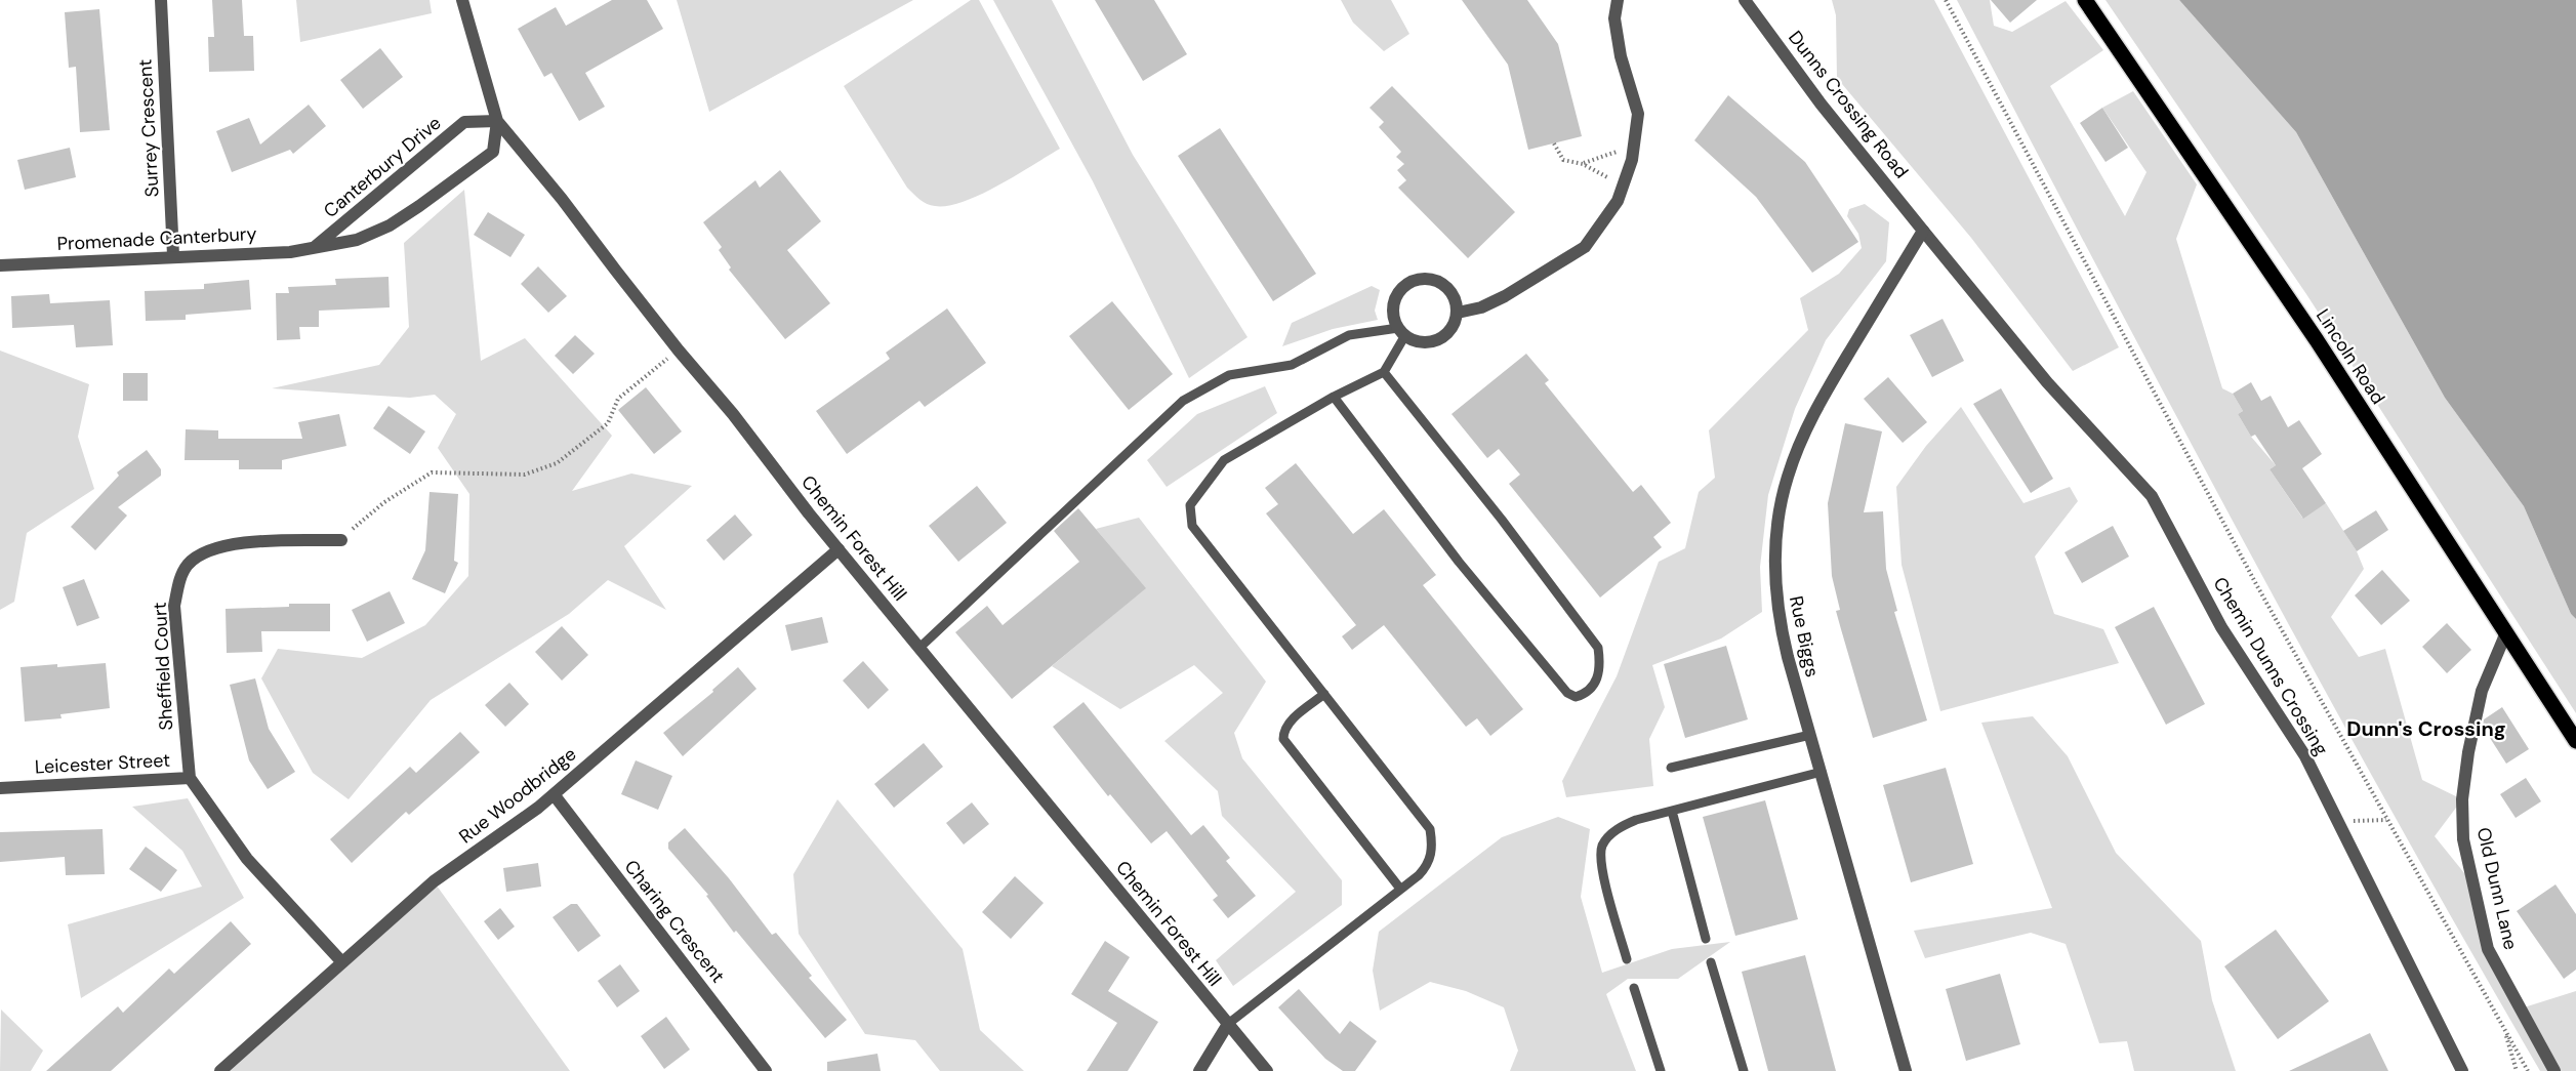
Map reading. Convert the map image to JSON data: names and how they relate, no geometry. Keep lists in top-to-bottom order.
{
  "streets": {
    "main road": ["Lincoln Road"],
    "street": [
      "Dunns Crossing Road",
      "Surrey Crescent",
      "Canterbury Drive",
      "Promenade Canterbury",
      "Chemin Forest Hill",
      "Rue Biggs",
      "Sheffield Court",
      "Chemin Dunns Crossing",
      "Leicester Street",
      "Rue Woodbridge",
      "Old Dunn Lane",
      "Charing Crescent"
    ]
  },
  "crossings": [
    ["Dunns Crossing Road", "Rue Biggs"],
    ["Dunns Crossing Road", "Chemin Dunns Crossing"],
    ["Surrey Crescent", "Promenade Canterbury"],
    ["Canterbury Drive", "Promenade Canterbury"],
    ["Canterbury Drive", "Chemin Forest Hill"],
    ["Lincoln Road", "Old Dunn Lane"],
    ["Chemin Forest Hill", "Rue Woodbridge"],
    ["Rue Biggs", "Chemin Dunns Crossing"],
    ["Sheffield Court", "Leicester Street"],
    ["Leicester Street", "Rue Woodbridge"],
    ["Rue Woodbridge", "Charing Crescent"]
  ],
  "districts": ["Dunn's Crossing"]
}
